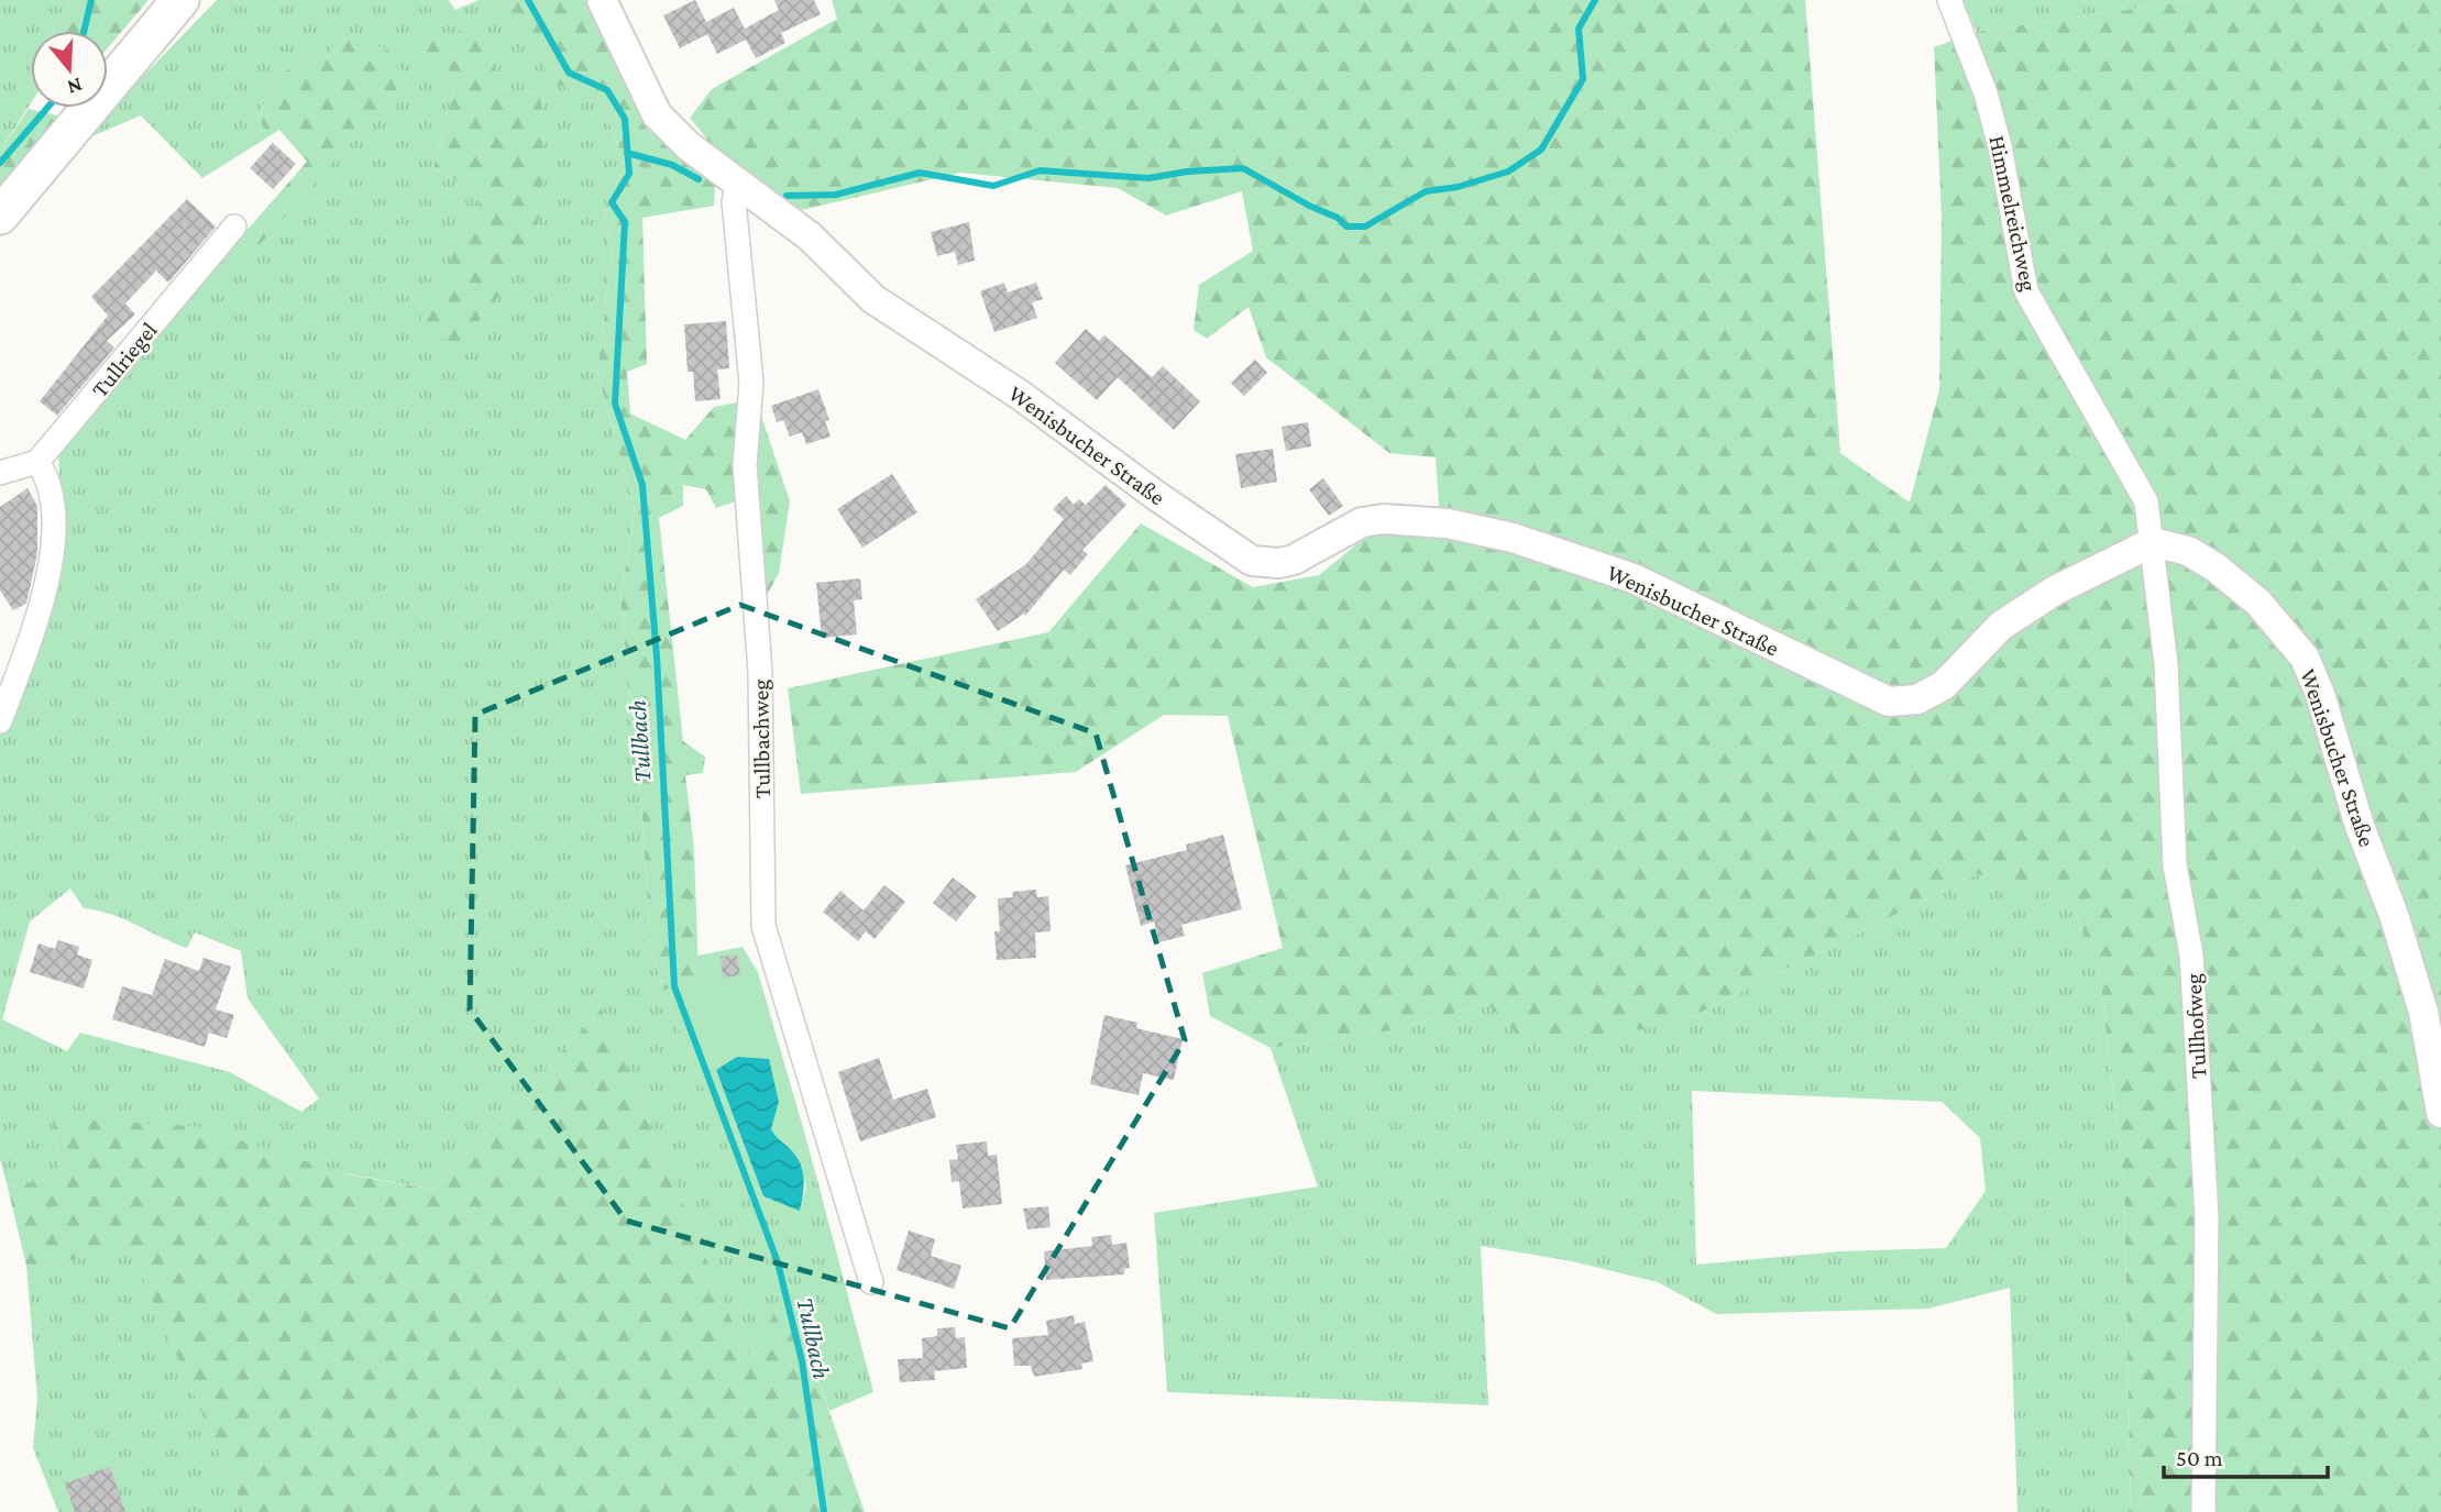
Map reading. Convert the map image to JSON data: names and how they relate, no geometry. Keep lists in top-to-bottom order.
{
  "streets": {
    "street": [
      "Himmelreichweg",
      "Tullriegel",
      "Wenisbucher Straße",
      "Tullbachweg",
      "Tullhofweg"
    ]
  },
  "crossings": [
    ["Himmelreichweg", "Wenisbucher Straße"],
    ["Himmelreichweg", "Tullhofweg"],
    ["Wenisbucher Straße", "Tullbachweg"],
    ["Wenisbucher Straße", "Tullhofweg"]
  ],
  "water": ["Tullbach"],
  "scale_bar": "50 m",
  "north": "bottom"
}
